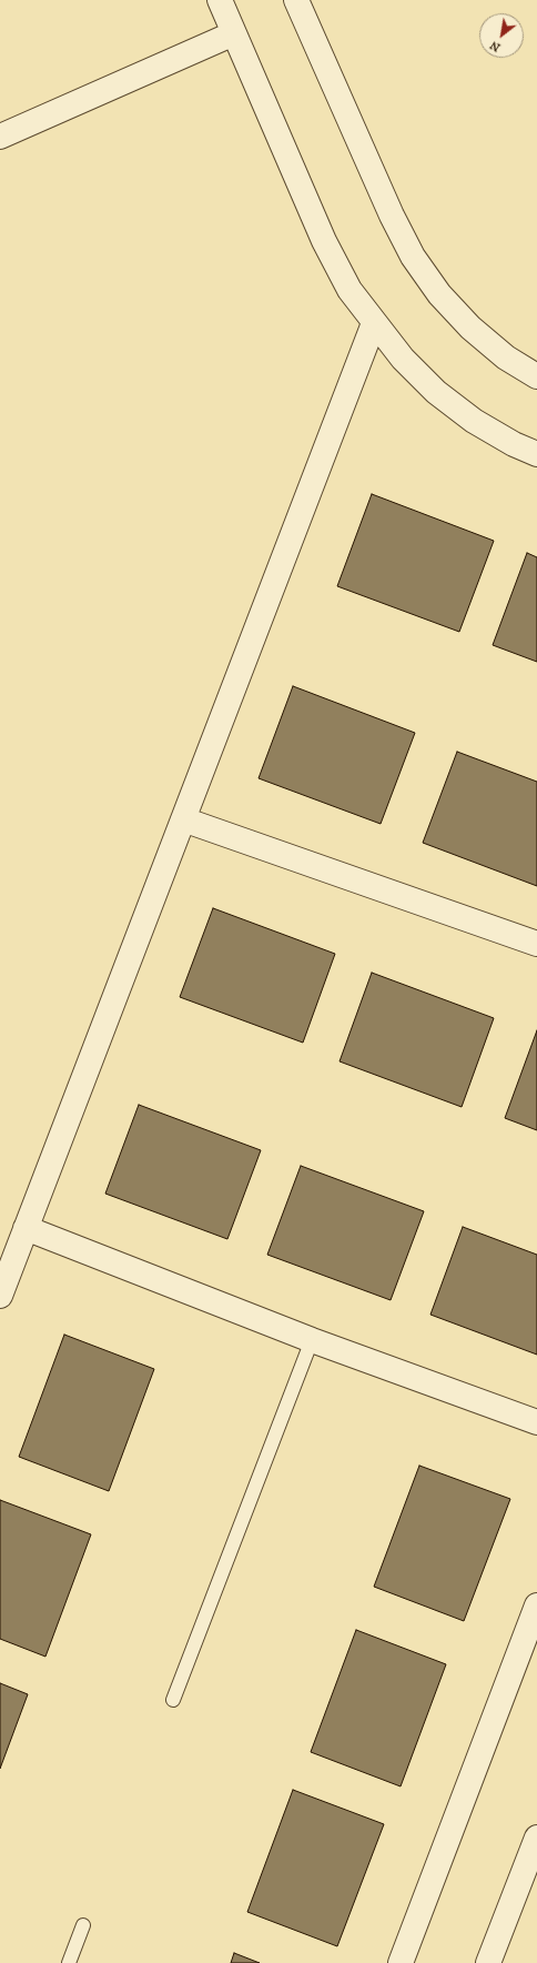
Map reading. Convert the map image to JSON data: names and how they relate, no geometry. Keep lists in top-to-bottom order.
{
  "north": "bottom left"
}
